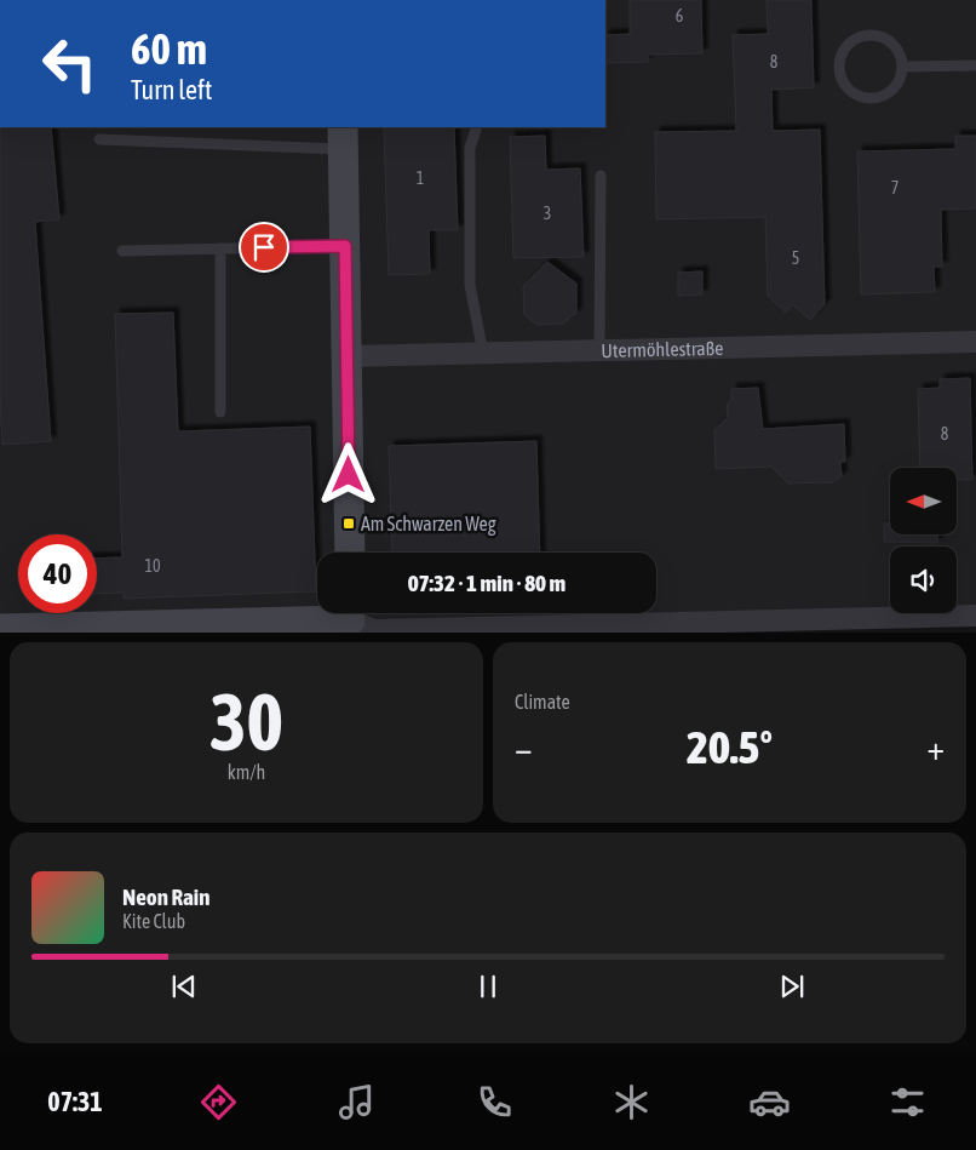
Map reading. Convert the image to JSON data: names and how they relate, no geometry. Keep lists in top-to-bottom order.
{
  "streets": {
    "street": ["Utermöhlestraße"]
  },
  "places": {
    "transit": ["Am Schwarzen Weg"]
  },
  "house_numbers": [
    "6",
    "8",
    "1",
    "7",
    "3",
    "5",
    "8",
    "10"
  ],
  "north": "left",
  "page": {
    "turn": ["60 m", "Turn left"],
    "limit": "40",
    "trip": "07:32 · 1 min · 80 m",
    "tile": [
      ["30", "km/h"],
      "Climate"
    ],
    "heat": ["−", "20.5°", "+"],
    "song": ["Neon Rain", "Kite Club"],
    "tabs": "07:31"
  }
}
